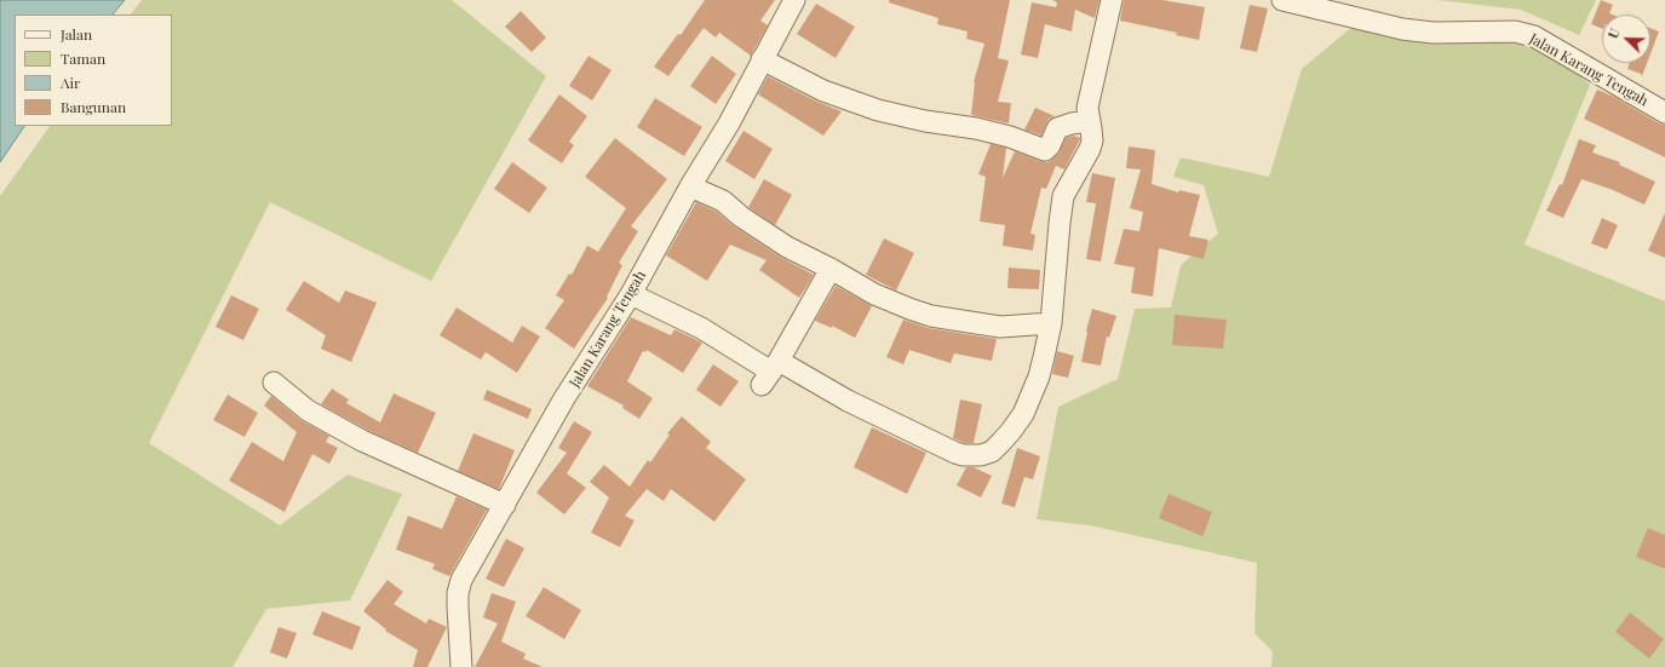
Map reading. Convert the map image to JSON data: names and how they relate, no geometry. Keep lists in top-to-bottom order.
{
  "streets": {
    "street": ["Jalan Karang Tengah"]
  },
  "legend": [
    "Jalan",
    "Taman",
    "Air",
    "Bangunan"
  ],
  "north": "top left"
}
